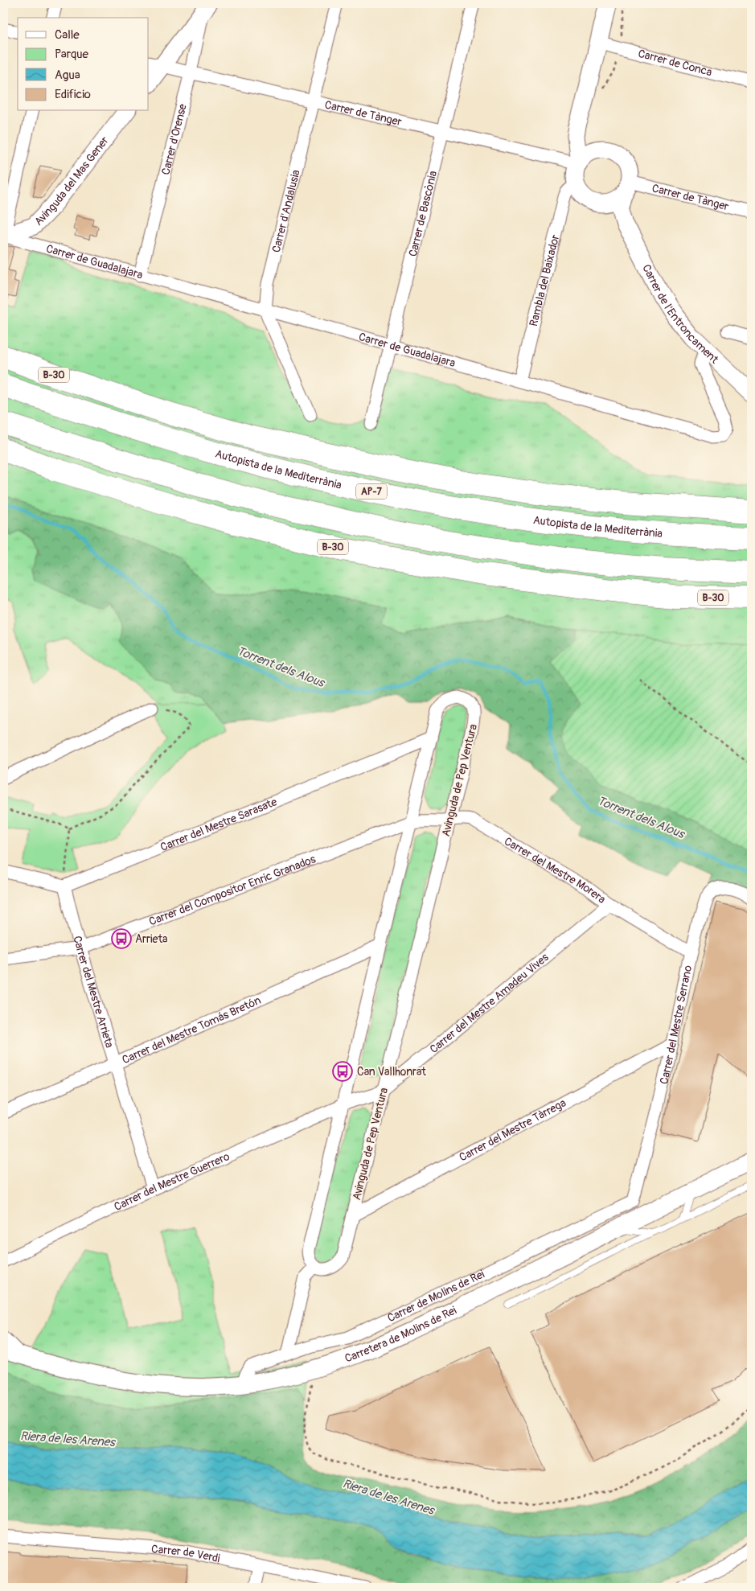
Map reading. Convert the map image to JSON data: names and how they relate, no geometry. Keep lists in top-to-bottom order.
{
  "streets": {
    "highway": ["B-30", "Autopista de la Mediterrània", "AP-7"],
    "street": [
      "Carrer de Conca",
      "Carrer de Tànger",
      "Carrer d'Orense",
      "Avinguda del Mas Gener",
      "Carrer d'Andalusia",
      "Carrer de Bascònia",
      "Carrer de Guadalajara",
      "Rambla del Baixador",
      "Carrer de l'Entroncament",
      "Avinguda de Pep Ventura",
      "Carrer del Mestre Sarasate",
      "Carrer del Mestre Morera",
      "Carrer del Compositor Enric Granados",
      "Carrer del Mestre Arrieta",
      "Carrer del Mestre Amadeu Vives",
      "Carrer del Mestre Serrano",
      "Carrer del Mestre Tomás Bretón",
      "Carrer del Mestre Tàrrega",
      "Carrer del Mestre Guerrero",
      "Carrer de Molins de Rei",
      "Carretera de Molins de Rei",
      "Carrer de Verdi"
    ]
  },
  "crossings": [
    ["Carrer de Tànger", "Carrer d'Orense"],
    ["Carrer de Tànger", "Carrer d'Andalusia"],
    ["Carrer de Tànger", "Carrer de Bascònia"],
    ["Carrer de Tànger", "Rambla del Baixador"],
    ["Carrer de Tànger", "Carrer de l'Entroncament"],
    ["Carrer d'Orense", "Carrer de Guadalajara"],
    ["Avinguda del Mas Gener", "Carrer de Guadalajara"],
    ["Carrer d'Andalusia", "Carrer de Guadalajara"],
    ["Carrer de Bascònia", "Carrer de Guadalajara"],
    ["Carrer de Guadalajara", "Rambla del Baixador"],
    ["Carrer de Guadalajara", "Carrer de l'Entroncament"],
    ["Rambla del Baixador", "Carrer de l'Entroncament"],
    ["Avinguda de Pep Ventura", "Carrer del Mestre Sarasate"],
    ["Avinguda de Pep Ventura", "Carrer del Mestre Morera"],
    ["Avinguda de Pep Ventura", "Carrer del Compositor Enric Granados"],
    ["Avinguda de Pep Ventura", "Carrer del Mestre Amadeu Vives"],
    ["Avinguda de Pep Ventura", "Carrer del Mestre Tomás Bretón"],
    ["Avinguda de Pep Ventura", "Carrer del Mestre Tàrrega"],
    ["Avinguda de Pep Ventura", "Carrer del Mestre Guerrero"],
    ["Carrer del Mestre Sarasate", "Carrer del Mestre Arrieta"],
    ["Carrer del Mestre Morera", "Carrer del Compositor Enric Granados"],
    ["Carrer del Mestre Morera", "Carrer del Mestre Amadeu Vives"],
    ["Carrer del Mestre Morera", "Carrer del Mestre Serrano"],
    ["Carrer del Compositor Enric Granados", "Carrer del Mestre Arrieta"],
    ["Carrer del Mestre Arrieta", "Carrer del Mestre Tomás Bretón"],
    ["Carrer del Mestre Arrieta", "Carrer del Mestre Guerrero"],
    ["Carrer del Mestre Amadeu Vives", "Carrer del Mestre Guerrero"],
    ["Carrer del Mestre Serrano", "Carrer del Mestre Tàrrega"],
    ["Carrer del Mestre Serrano", "Carrer de Molins de Rei"],
    ["Carrer de Molins de Rei", "Carretera de Molins de Rei"]
  ],
  "water": ["Torrent dels Alous", "Riera de les Arenes"],
  "places": {
    "bus stop": ["Arrieta", "Can Vallhonrat"]
  },
  "legend": [
    "Calle",
    "Parque",
    "Agua",
    "Edificio"
  ]
}
